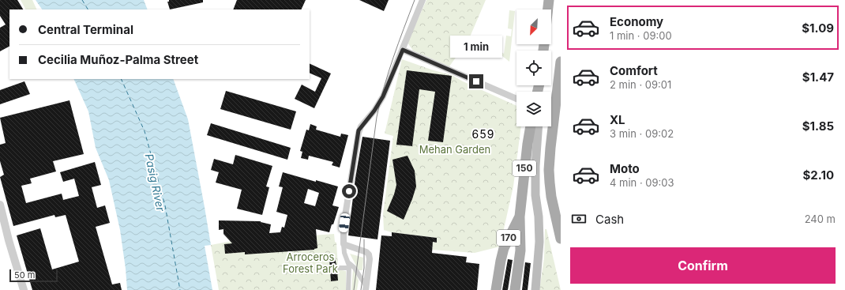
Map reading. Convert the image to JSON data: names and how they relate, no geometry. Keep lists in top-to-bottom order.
{
  "streets": {
    "main road": ["150", "170"]
  },
  "crossings": [
    ["150", "170"]
  ],
  "districts": ["659"],
  "water": ["Pasig River"],
  "parks": ["Mehan Garden", "Arroceros Forest Park"],
  "scale_bar": "50 m",
  "north": "bottom left",
  "page": {
    "list": [
      {
        "name": "Economy",
        "note": "1 min · 09:00",
        "value": "$1.09"
      },
      {
        "name": "Comfort",
        "note": "2 min · 09:01",
        "value": "$1.47"
      },
      {
        "name": "XL",
        "note": "3 min · 09:02",
        "value": "$1.85"
      },
      {
        "name": "Moto",
        "note": "4 min · 09:03",
        "value": "$2.10"
      }
    ],
    "banner": ["Central Terminal", "Cecilia Muñoz-Palma Street"],
    "bubble": "1 min",
    "pay": ["Cash", "240 m"],
    "buttons": "Confirm",
    "scale": "50 m"
  }
}
